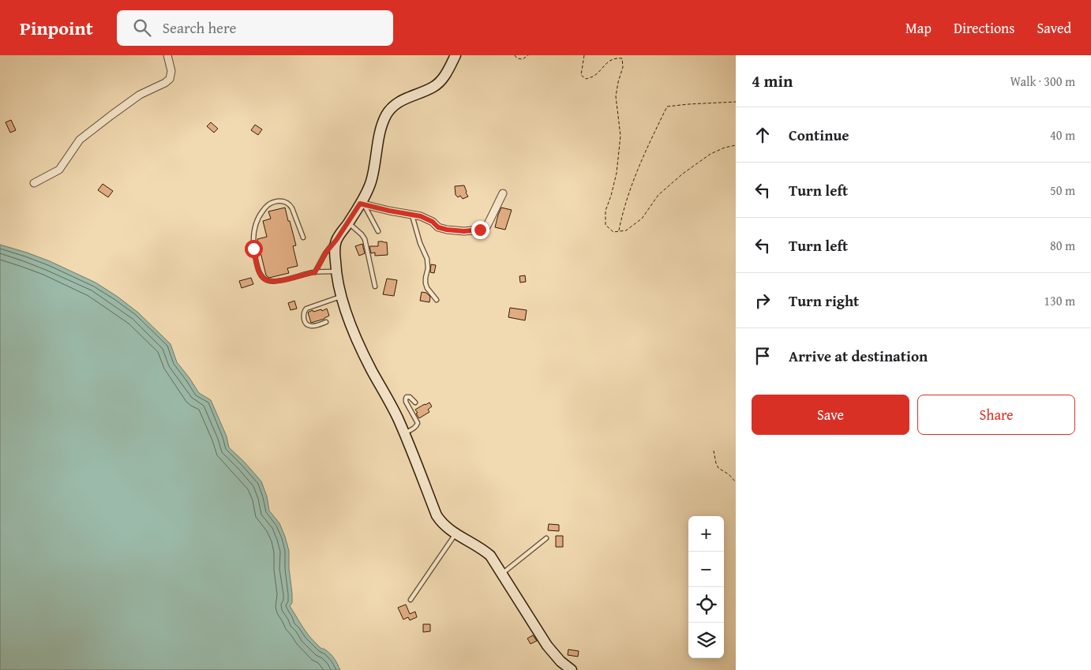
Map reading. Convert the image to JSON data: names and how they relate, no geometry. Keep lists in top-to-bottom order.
{
  "page": {
    "header": "Pinpoint",
    "search": "Search here",
    "nav": ["Map", "Directions", "Saved"],
    "heading": ["4 min", "Walk · 300 m"],
    "list": [
      ["Continue", "40 m"],
      ["Turn left", "50 m"],
      ["Turn left", "80 m"],
      ["Turn right", "130 m"],
      "Arrive at destination"
    ],
    "buttons": ["Save", "Share"],
    "map_buttons": ["+", "−"]
  }
}
